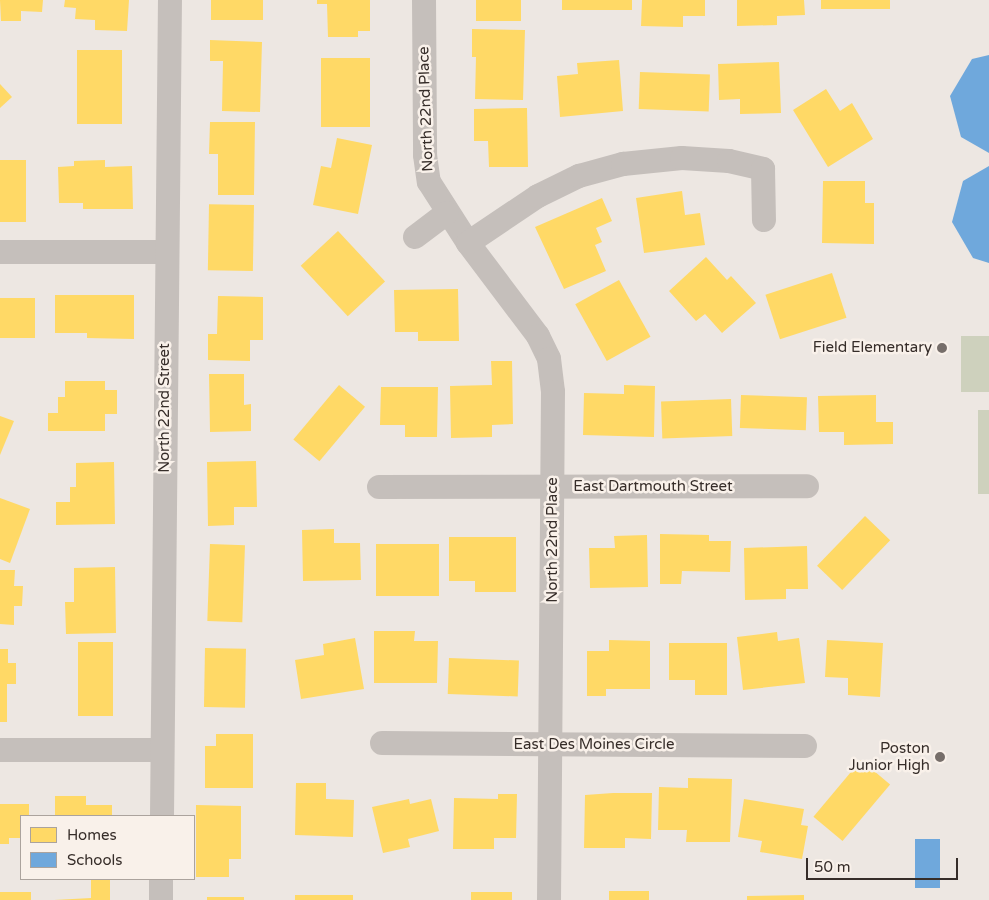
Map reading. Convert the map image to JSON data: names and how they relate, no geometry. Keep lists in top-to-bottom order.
{
  "streets": {
    "street": [
      "North 22nd Place",
      "North 22nd Street",
      "East Dartmouth Street",
      "East Des Moines Circle"
    ]
  },
  "crossings": [
    ["North 22nd Place", "East Dartmouth Street"],
    ["North 22nd Place", "East Des Moines Circle"]
  ],
  "places": ["Field Elementary", "Poston Junior High"],
  "legend": ["Homes", "Schools"],
  "scale_bar": "50 m"
}
